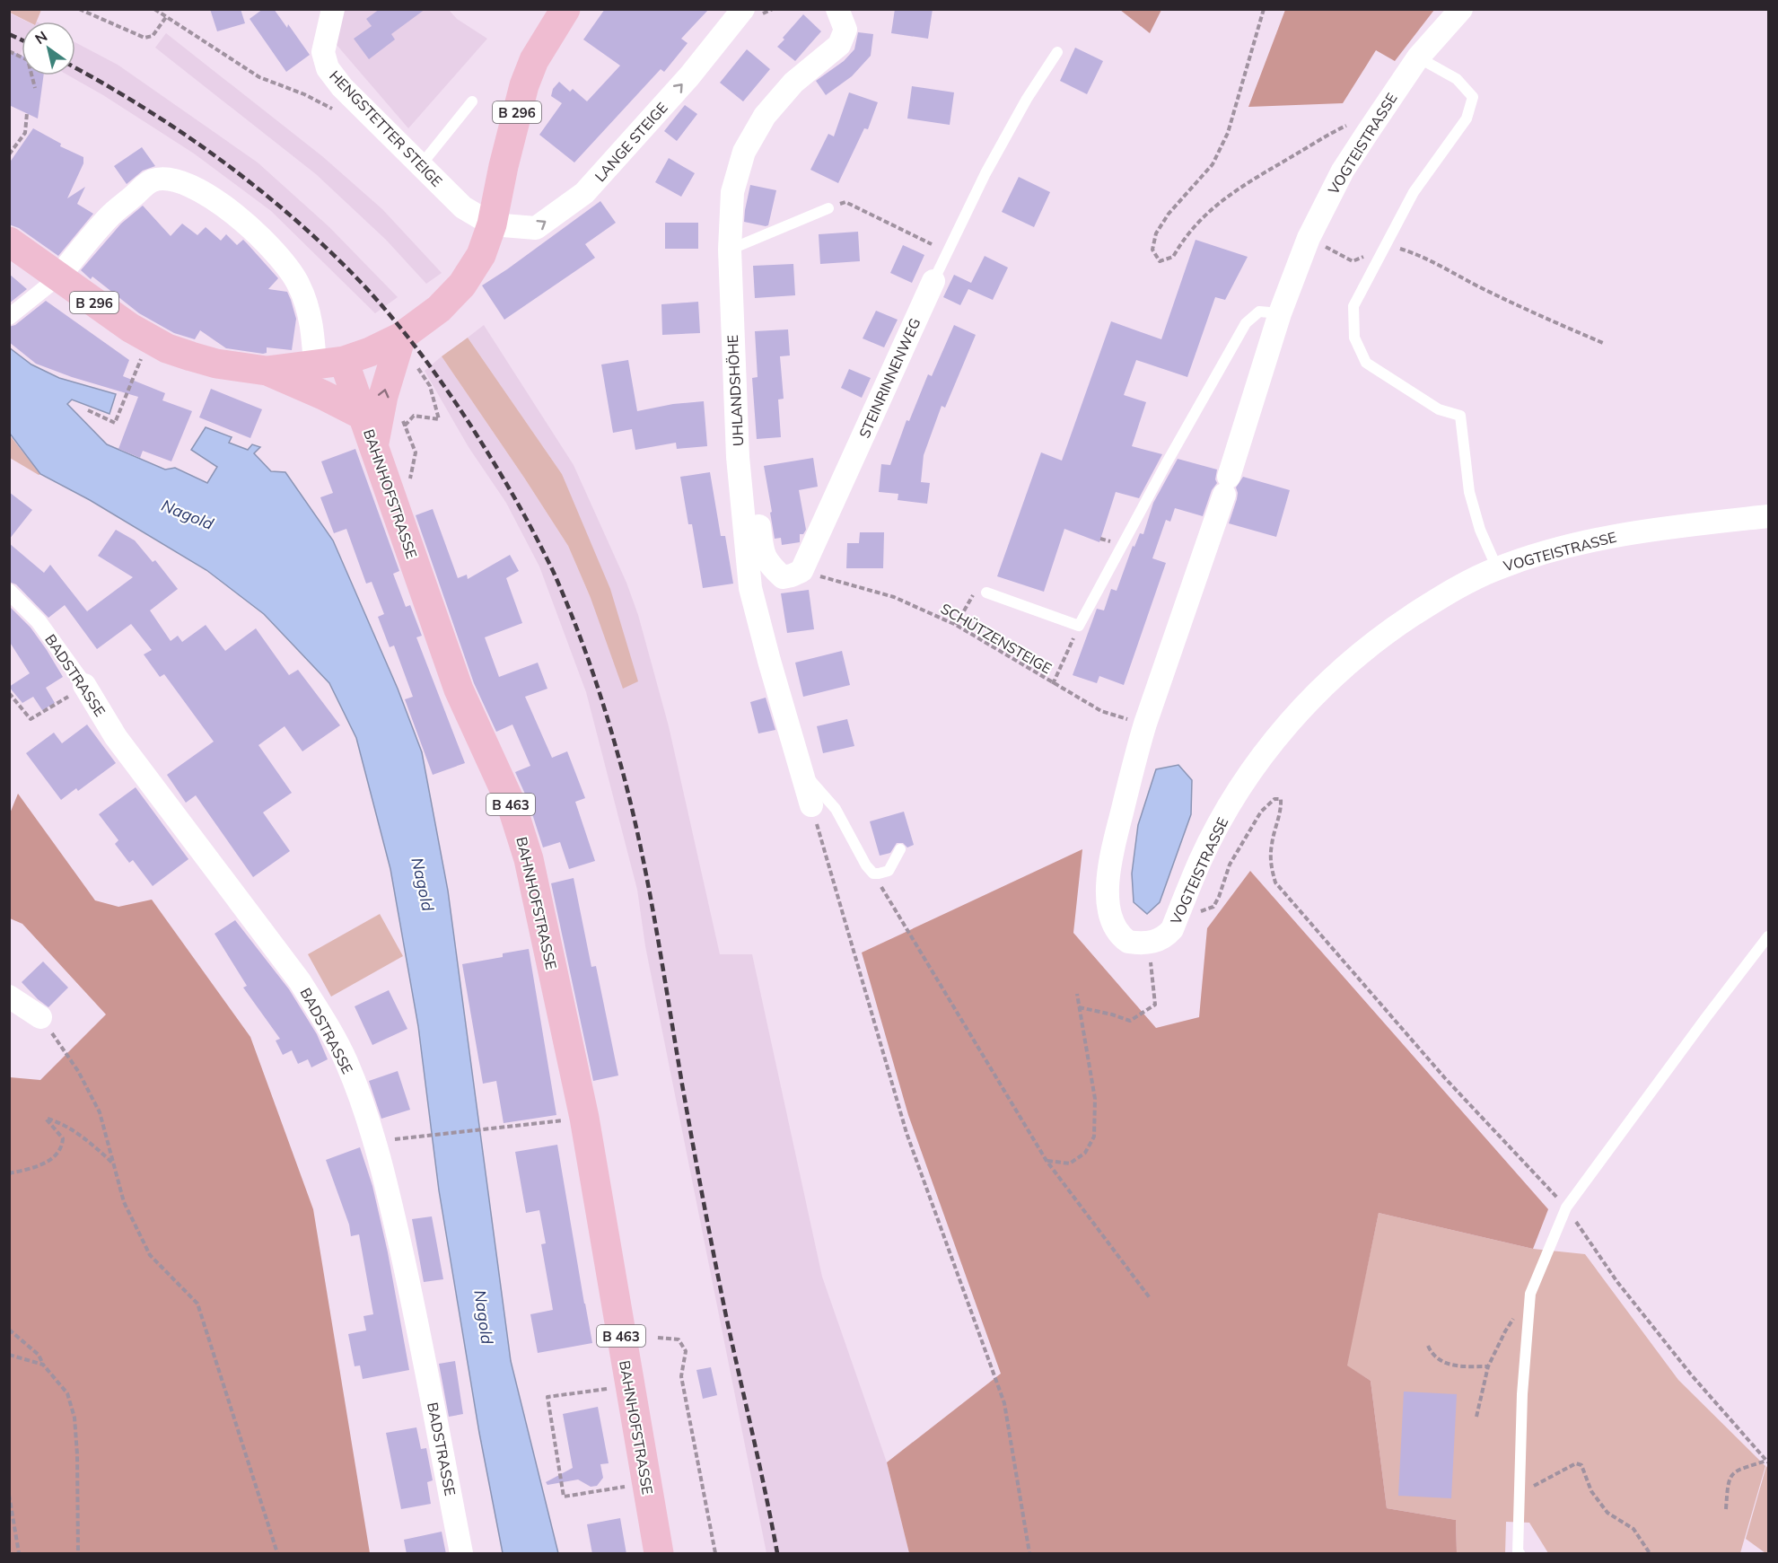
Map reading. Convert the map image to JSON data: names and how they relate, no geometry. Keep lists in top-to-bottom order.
{
  "streets": {
    "main road": ["B 296", "BAHNHOFSTRASSE", "B 463"],
    "street": [
      "HENGSTETTER STEIGE",
      "LANGE STEIGE",
      "VOGTEISTRASSE",
      "STEINRINNENWEG",
      "UHLANDSHÖHE",
      "BADSTRASSE"
    ],
    "path": ["SCHÜTZENSTEIGE"]
  },
  "crossings": [
    ["B 296", "HENGSTETTER STEIGE"],
    ["B 296", "LANGE STEIGE"],
    ["B 296", "BAHNHOFSTRASSE"],
    ["HENGSTETTER STEIGE", "LANGE STEIGE"],
    ["VOGTEISTRASSE", "SCHÜTZENSTEIGE"],
    ["STEINRINNENWEG", "SCHÜTZENSTEIGE"]
  ],
  "one_way": ["LANGE STEIGE"],
  "water": ["Nagold"],
  "north": "top left"
}
